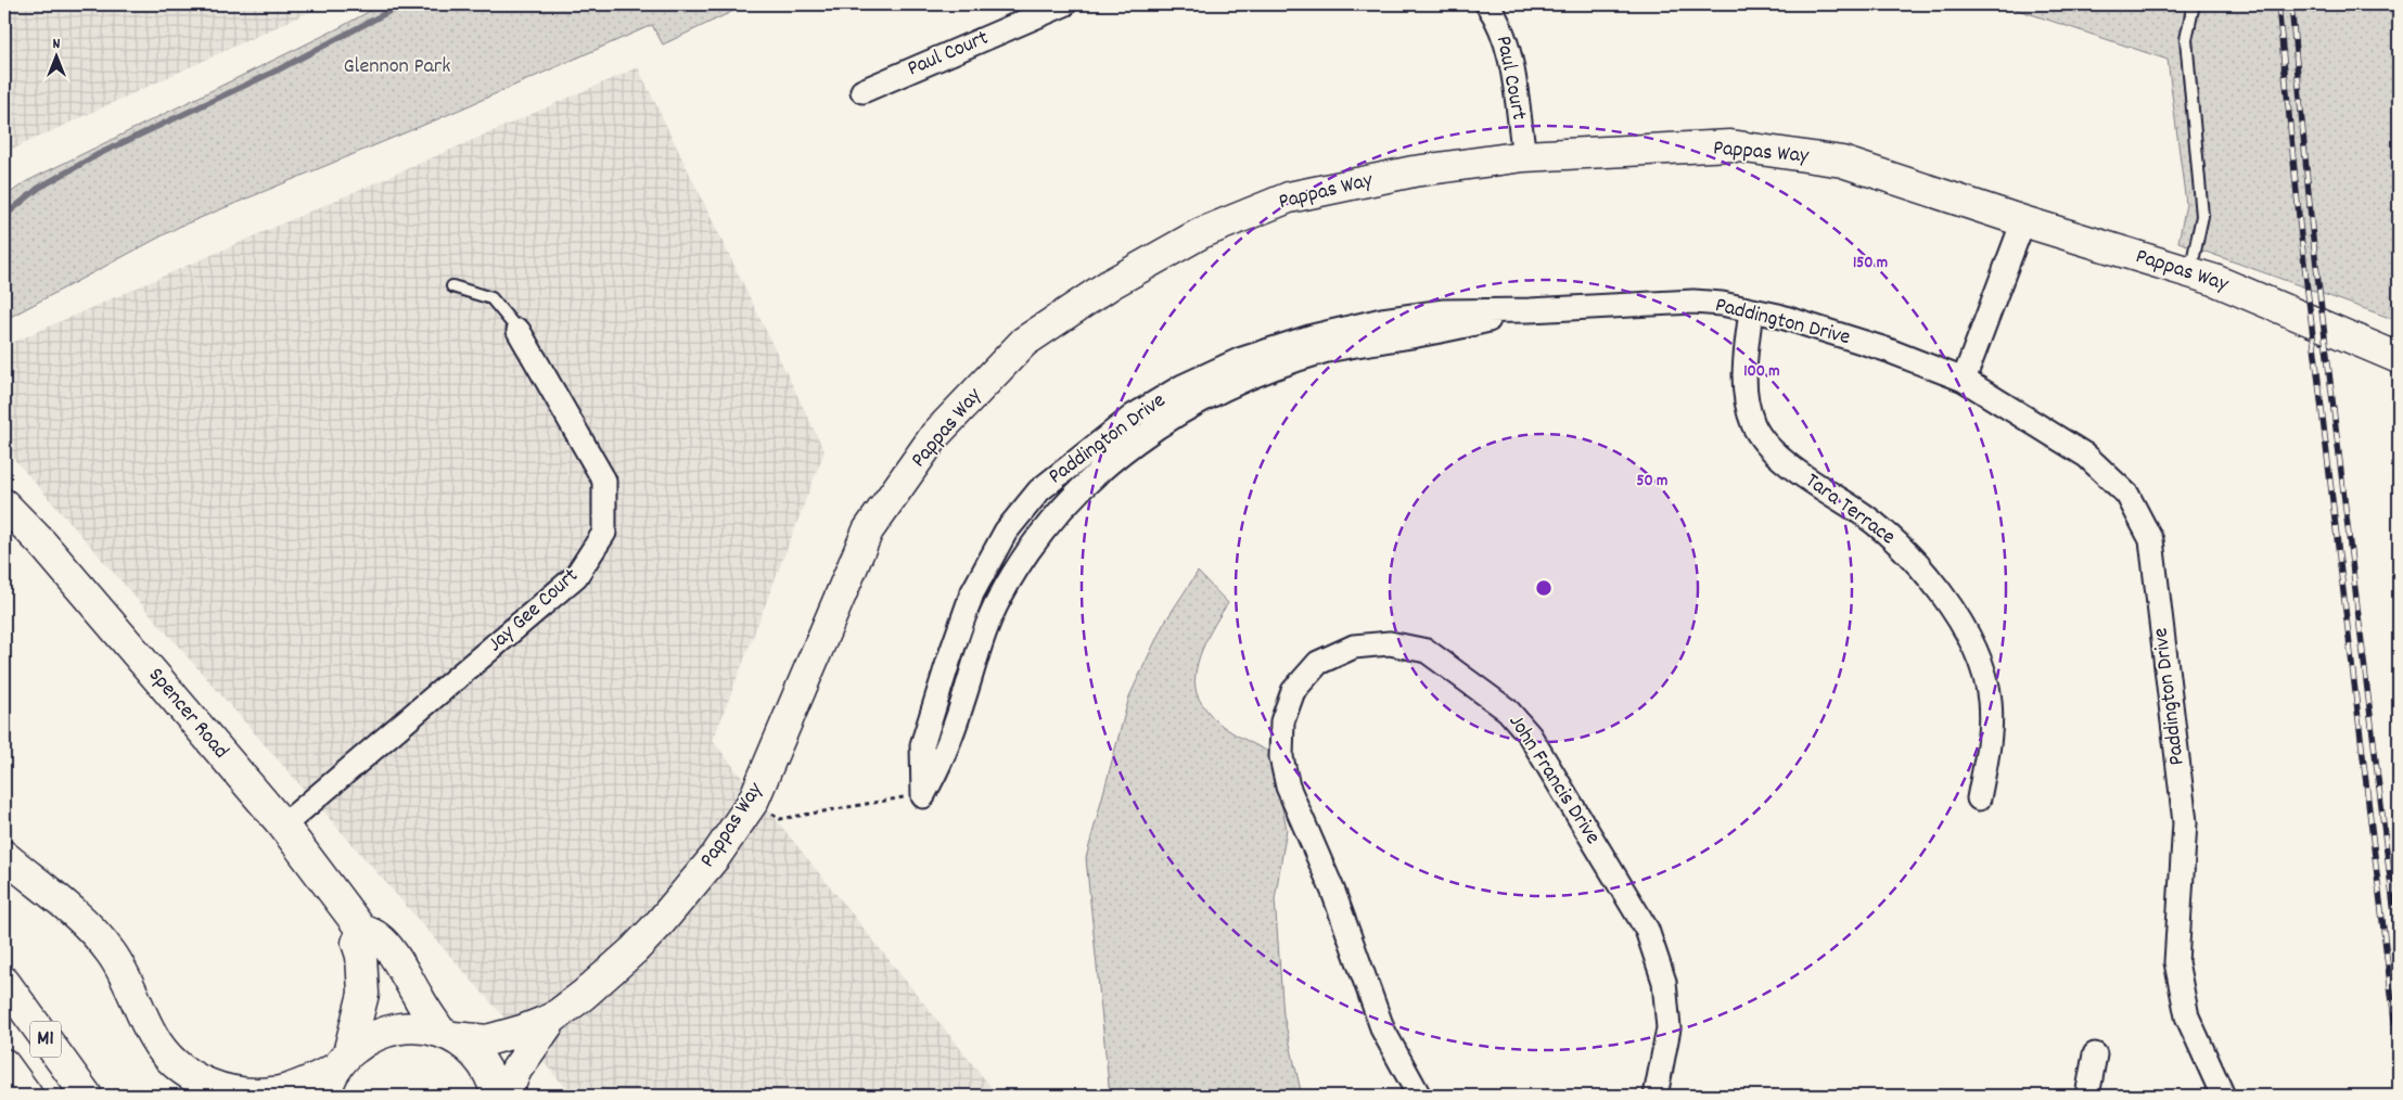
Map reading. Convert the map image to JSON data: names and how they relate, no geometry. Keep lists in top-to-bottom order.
{
  "streets": {
    "main road": ["Pappas Way", "Spencer Road", "M1"],
    "street": [
      "Paul Court",
      "Paddington Drive",
      "Tara Terrace",
      "Jay Gee Court",
      "John Francis Drive"
    ]
  },
  "crossings": [
    ["Paul Court", "Pappas Way"],
    ["Pappas Way", "Spencer Road"],
    ["Paddington Drive", "Tara Terrace"],
    ["Jay Gee Court", "Spencer Road"]
  ],
  "parks": ["Glennon Park"],
  "north": "top",
  "rings": ["150 m", "100 m", "50 m"]
}
